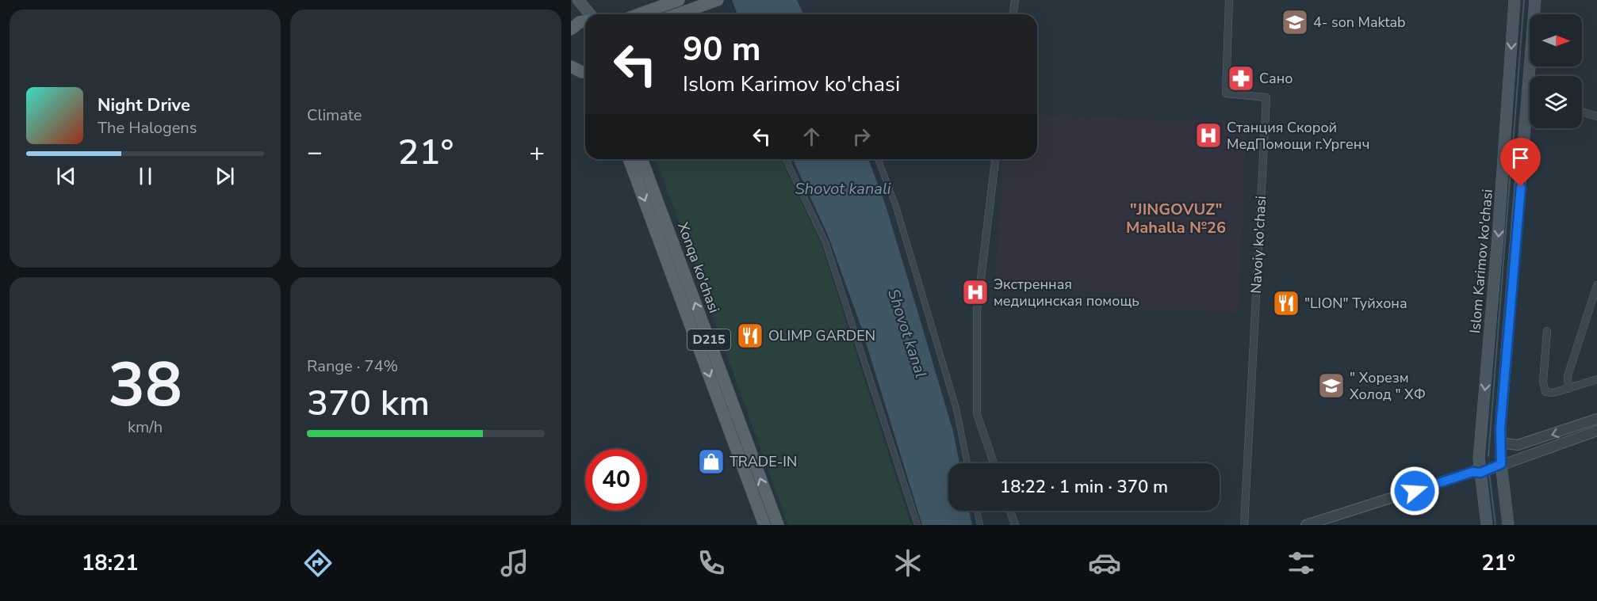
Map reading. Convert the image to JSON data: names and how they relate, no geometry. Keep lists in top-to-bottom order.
{
  "streets": {
    "main road": ["Islom Karimov ko'chasi", "Xonqa ko'chasi", "D215"],
    "street": ["Navoiy ko'chasi"]
  },
  "districts": ["\"JINGOVUZ\" Mahalla №26"],
  "water": ["Shovot kanali", "Shovot kanal"],
  "places": {
    "school or university": ["4- son Maktab", "\" Хорезм Холод \" ХФ"],
    "pharmacy": ["Сано"],
    "hospital": ["Станция Скорой МедПомощи г.Ургенч", "Экстренная медицинская помощь"],
    "restaurant": ["\"LION\" Туйхона", "OLIMP GARDEN"],
    "shop": ["TRADE-IN"]
  },
  "north": "right",
  "page": {
    "tile": [
      "Climate",
      ["38", "km/h"],
      ["Range · 74%", "370 km"]
    ],
    "turn": ["90 m", "Islom Karimov ko'chasi"],
    "song": ["Night Drive", "The Halogens"],
    "heat": ["−", "21°", "+"],
    "limit": "40",
    "trip": "18:22 · 1 min · 370 m",
    "tabs": ["18:21", "21°"]
  }
}
